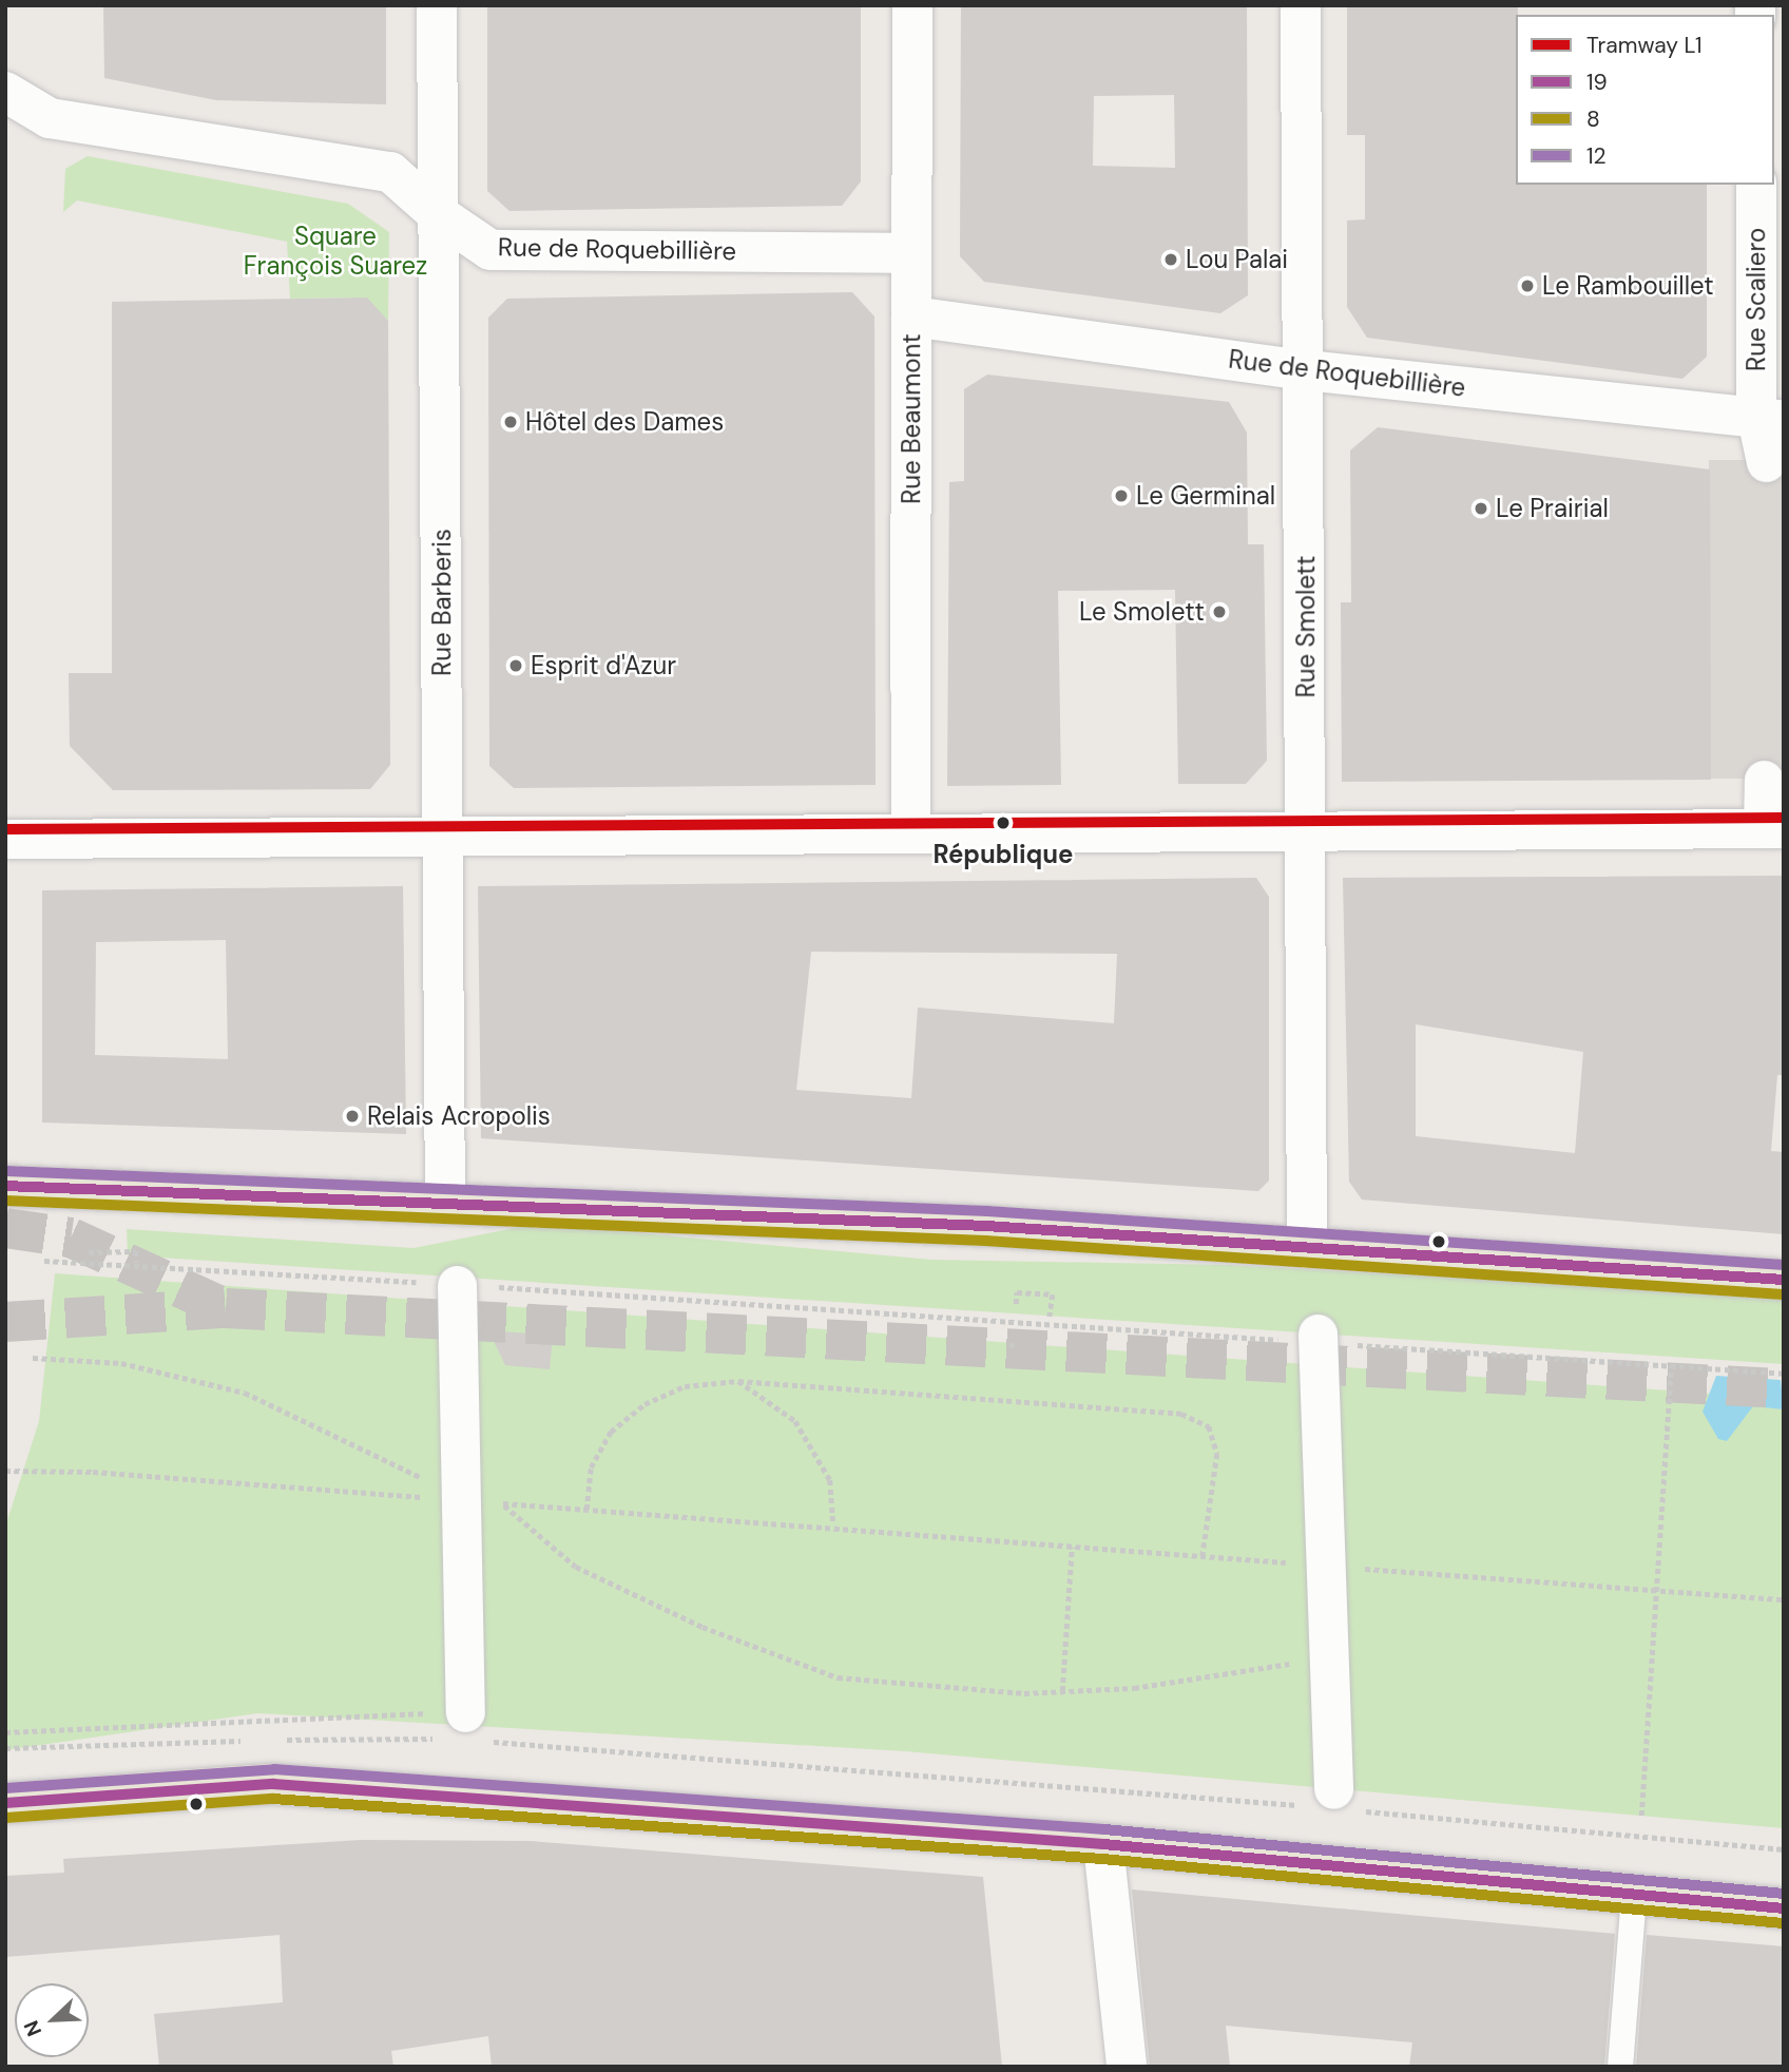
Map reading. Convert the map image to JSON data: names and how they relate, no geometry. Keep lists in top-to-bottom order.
{
  "streets": {
    "street": [
      "Rue de Roquebillière",
      "Rue Scaliero",
      "Rue Beaumont",
      "Rue Barberis",
      "Rue Smolett"
    ]
  },
  "crossings": [
    ["Rue de Roquebillière", "Rue Scaliero"],
    ["Rue de Roquebillière", "Rue Beaumont"],
    ["Rue de Roquebillière", "Rue Barberis"],
    ["Rue de Roquebillière", "Rue Smolett"]
  ],
  "parks": ["Square François Suarez"],
  "places": [
    "Lou Palai",
    "Le Rambouillet",
    "Hôtel des Dames",
    "Le Germinal",
    "Le Prairial",
    "Le Smolett",
    "Esprit d'Azur",
    "République",
    "Relais Acropolis"
  ],
  "lines": [
    "tram line L1",
    "transit line 12",
    "transit line 19",
    "transit line 8"
  ],
  "legend": [
    "Tramway L1",
    "19",
    "8",
    "12"
  ],
  "north": "bottom left"
}
